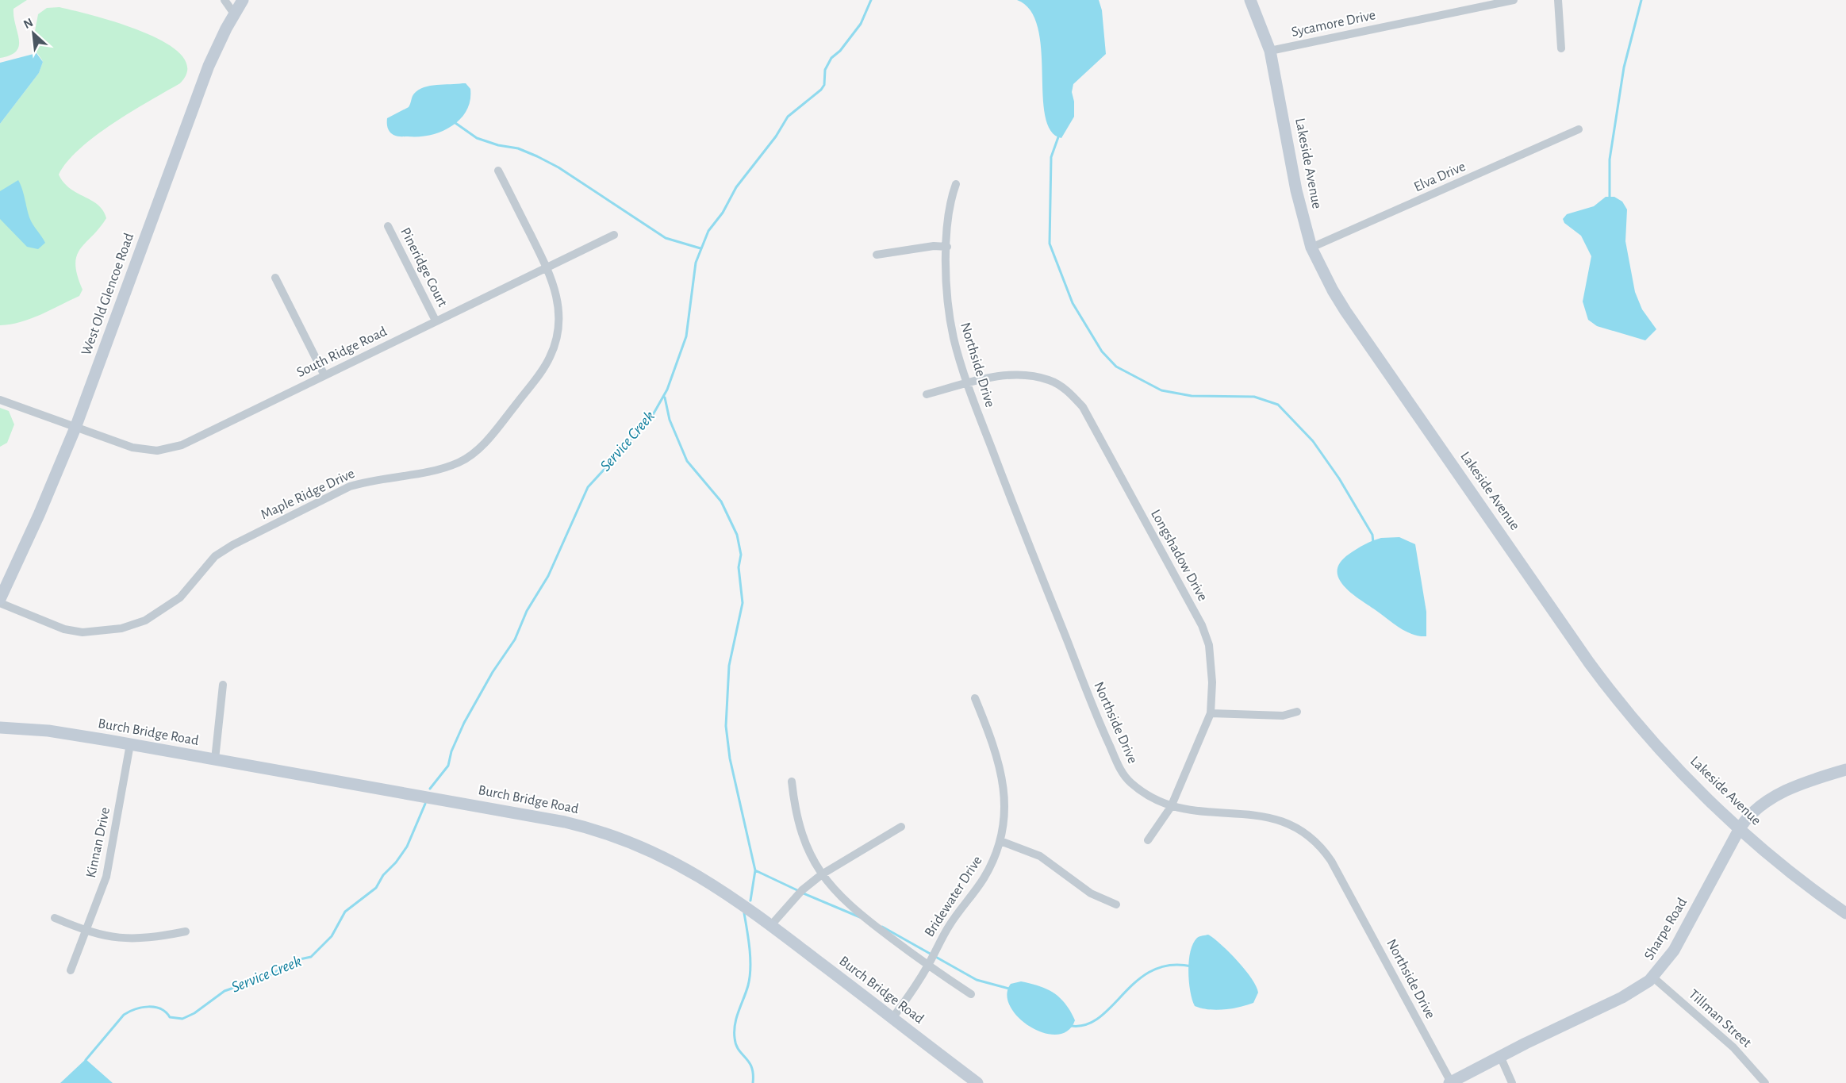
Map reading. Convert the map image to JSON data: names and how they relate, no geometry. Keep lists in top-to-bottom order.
{
  "streets": {
    "street": [
      "Sycamore Drive",
      "Lakeside Avenue",
      "Elva Drive",
      "Pineridge Court",
      "West Old Glencoe Road",
      "South Ridge Road",
      "Northside Drive",
      "Maple Ridge Drive",
      "Longshadow Drive",
      "Burch Bridge Road",
      "Kinnan Drive",
      "Bridewater Drive",
      "Sharpe Road",
      "Tillman Street"
    ]
  },
  "crossings": [
    ["Sycamore Drive", "Lakeside Avenue"],
    ["Lakeside Avenue", "Elva Drive"],
    ["Lakeside Avenue", "Sharpe Road"],
    ["Pineridge Court", "South Ridge Road"],
    ["West Old Glencoe Road", "South Ridge Road"],
    ["West Old Glencoe Road", "Maple Ridge Drive"],
    ["South Ridge Road", "Maple Ridge Drive"],
    ["Northside Drive", "Longshadow Drive"],
    ["Northside Drive", "Sharpe Road"],
    ["Burch Bridge Road", "Kinnan Drive"],
    ["Burch Bridge Road", "Bridewater Drive"],
    ["Sharpe Road", "Tillman Street"]
  ],
  "water": ["Service Creek"],
  "north": "top left"
}
